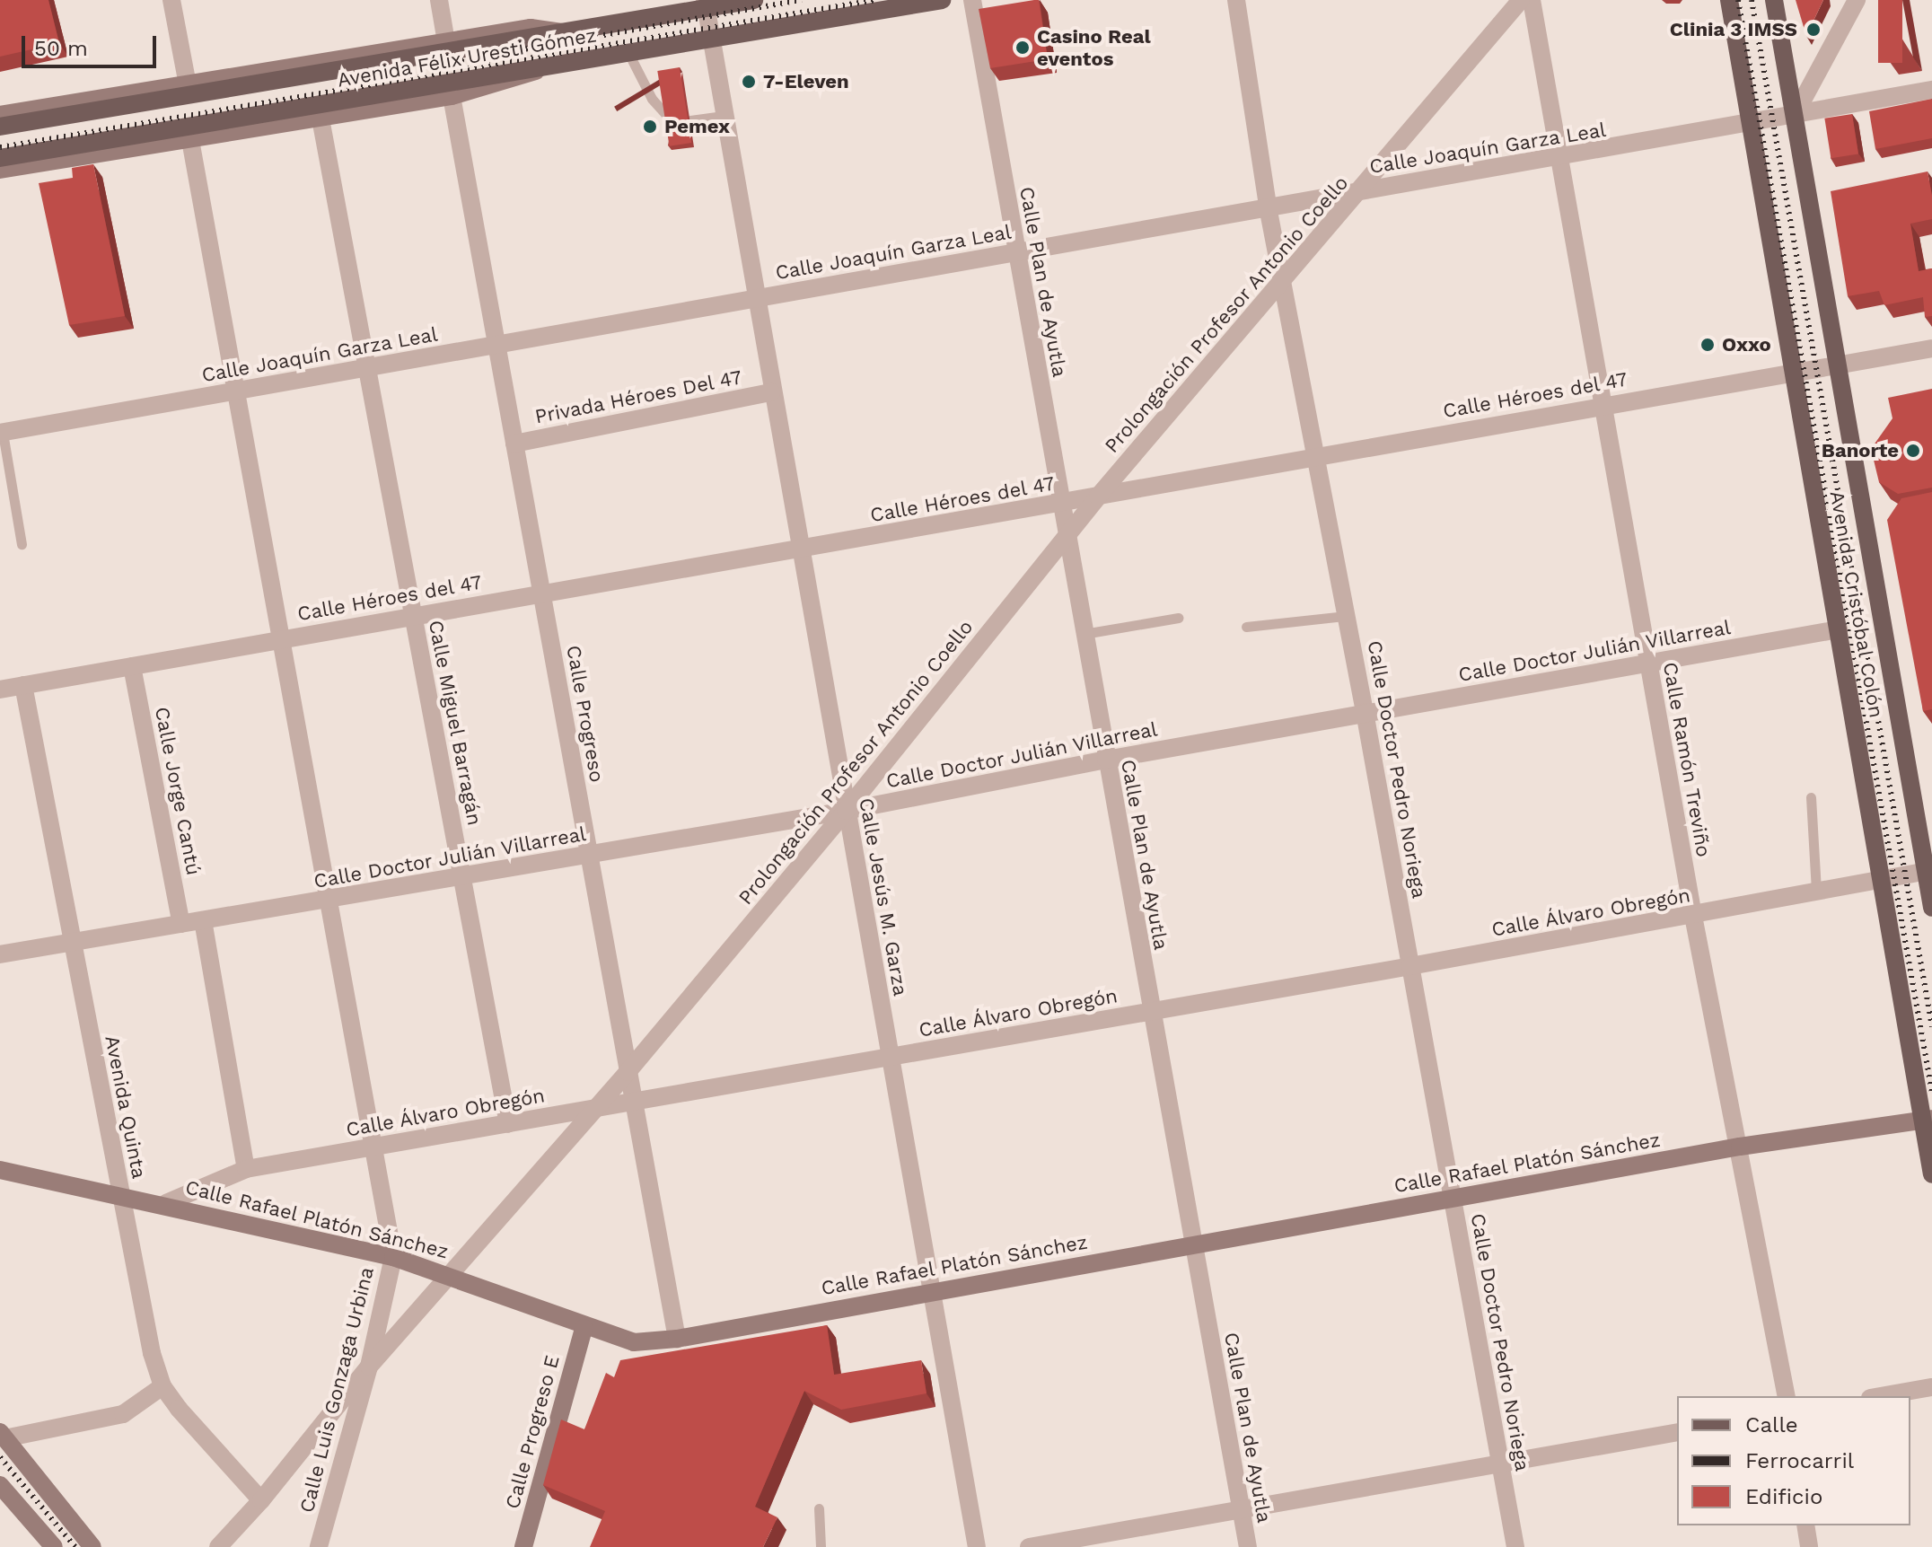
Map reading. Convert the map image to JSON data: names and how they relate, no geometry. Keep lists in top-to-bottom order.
{
  "streets": {
    "main road": ["Avenida Félix Uresti Gómez", "Avenida Cristóbal Colón"],
    "street": [
      "Calle Joaquín Garza Leal",
      "Calle Plan de Ayutla",
      "Prolongación Profesor Antonio Coello",
      "Calle Héroes del 47",
      "Privada Héroes Del 47",
      "Calle Doctor Julián Villarreal",
      "Calle Progreso",
      "Calle Miguel Barragán",
      "Calle Ramón Treviño",
      "Calle Doctor Pedro Noriega",
      "Calle Jorge Cantú",
      "Calle Jesús M. Garza",
      "Calle Álvaro Obregón",
      "Avenida Quinta",
      "Calle Rafael Platón Sánchez",
      "Calle Luis Gonzaga Urbina",
      "Calle Progreso E"
    ]
  },
  "crossings": [
    ["Avenida Félix Uresti Gómez", "Calle Jesús M. Garza"],
    ["Calle Joaquín Garza Leal", "Calle Plan de Ayutla"],
    ["Calle Joaquín Garza Leal", "Prolongación Profesor Antonio Coello"],
    ["Calle Joaquín Garza Leal", "Avenida Cristóbal Colón"],
    ["Calle Joaquín Garza Leal", "Calle Progreso"],
    ["Calle Joaquín Garza Leal", "Calle Miguel Barragán"],
    ["Calle Joaquín Garza Leal", "Calle Ramón Treviño"],
    ["Calle Joaquín Garza Leal", "Calle Doctor Pedro Noriega"],
    ["Calle Joaquín Garza Leal", "Calle Jesús M. Garza"],
    ["Calle Joaquín Garza Leal", "Calle Luis Gonzaga Urbina"],
    ["Calle Plan de Ayutla", "Prolongación Profesor Antonio Coello"],
    ["Calle Plan de Ayutla", "Calle Héroes del 47"],
    ["Calle Plan de Ayutla", "Calle Doctor Julián Villarreal"],
    ["Calle Plan de Ayutla", "Calle Álvaro Obregón"],
    ["Calle Plan de Ayutla", "Calle Rafael Platón Sánchez"],
    ["Prolongación Profesor Antonio Coello", "Calle Héroes del 47"],
    ["Prolongación Profesor Antonio Coello", "Calle Doctor Julián Villarreal"],
    ["Prolongación Profesor Antonio Coello", "Calle Progreso"],
    ["Prolongación Profesor Antonio Coello", "Calle Doctor Pedro Noriega"],
    ["Prolongación Profesor Antonio Coello", "Calle Jesús M. Garza"],
    ["Prolongación Profesor Antonio Coello", "Calle Álvaro Obregón"],
    ["Prolongación Profesor Antonio Coello", "Avenida Quinta"],
    ["Prolongación Profesor Antonio Coello", "Calle Rafael Platón Sánchez"],
    ["Prolongación Profesor Antonio Coello", "Calle Luis Gonzaga Urbina"],
    ["Calle Héroes del 47", "Avenida Cristóbal Colón"],
    ["Calle Héroes del 47", "Calle Progreso"],
    ["Calle Héroes del 47", "Calle Miguel Barragán"],
    ["Calle Héroes del 47", "Calle Ramón Treviño"],
    ["Calle Héroes del 47", "Calle Doctor Pedro Noriega"],
    ["Calle Héroes del 47", "Calle Jorge Cantú"],
    ["Calle Héroes del 47", "Calle Jesús M. Garza"],
    ["Calle Héroes del 47", "Avenida Quinta"],
    ["Calle Héroes del 47", "Calle Luis Gonzaga Urbina"],
    ["Privada Héroes Del 47", "Calle Progreso"],
    ["Privada Héroes Del 47", "Calle Jesús M. Garza"],
    ["Avenida Cristóbal Colón", "Calle Doctor Julián Villarreal"],
    ["Avenida Cristóbal Colón", "Calle Álvaro Obregón"],
    ["Avenida Cristóbal Colón", "Calle Rafael Platón Sánchez"],
    ["Calle Doctor Julián Villarreal", "Calle Progreso"],
    ["Calle Doctor Julián Villarreal", "Calle Miguel Barragán"],
    ["Calle Doctor Julián Villarreal", "Calle Ramón Treviño"],
    ["Calle Doctor Julián Villarreal", "Calle Doctor Pedro Noriega"],
    ["Calle Doctor Julián Villarreal", "Calle Jorge Cantú"],
    ["Calle Doctor Julián Villarreal", "Calle Jesús M. Garza"],
    ["Calle Doctor Julián Villarreal", "Avenida Quinta"],
    ["Calle Doctor Julián Villarreal", "Calle Luis Gonzaga Urbina"],
    ["Calle Progreso", "Calle Álvaro Obregón"],
    ["Calle Progreso", "Calle Rafael Platón Sánchez"],
    ["Calle Miguel Barragán", "Calle Álvaro Obregón"],
    ["Calle Ramón Treviño", "Calle Álvaro Obregón"],
    ["Calle Ramón Treviño", "Calle Rafael Platón Sánchez"],
    ["Calle Doctor Pedro Noriega", "Calle Álvaro Obregón"],
    ["Calle Doctor Pedro Noriega", "Calle Rafael Platón Sánchez"],
    ["Calle Jesús M. Garza", "Calle Álvaro Obregón"],
    ["Calle Jesús M. Garza", "Calle Rafael Platón Sánchez"],
    ["Calle Álvaro Obregón", "Calle Rafael Platón Sánchez"],
    ["Calle Álvaro Obregón", "Calle Luis Gonzaga Urbina"],
    ["Avenida Quinta", "Calle Rafael Platón Sánchez"],
    ["Calle Rafael Platón Sánchez", "Calle Luis Gonzaga Urbina"],
    ["Calle Rafael Platón Sánchez", "Calle Progreso E"]
  ],
  "places": [
    "Clinia 3 IMSS",
    "Casino Real eventos",
    "7-Eleven",
    "Pemex",
    "Oxxo",
    "Banorte"
  ],
  "legend": ["Calle", "Ferrocarril", "Edificio"],
  "scale_bar": "50 m"
}
